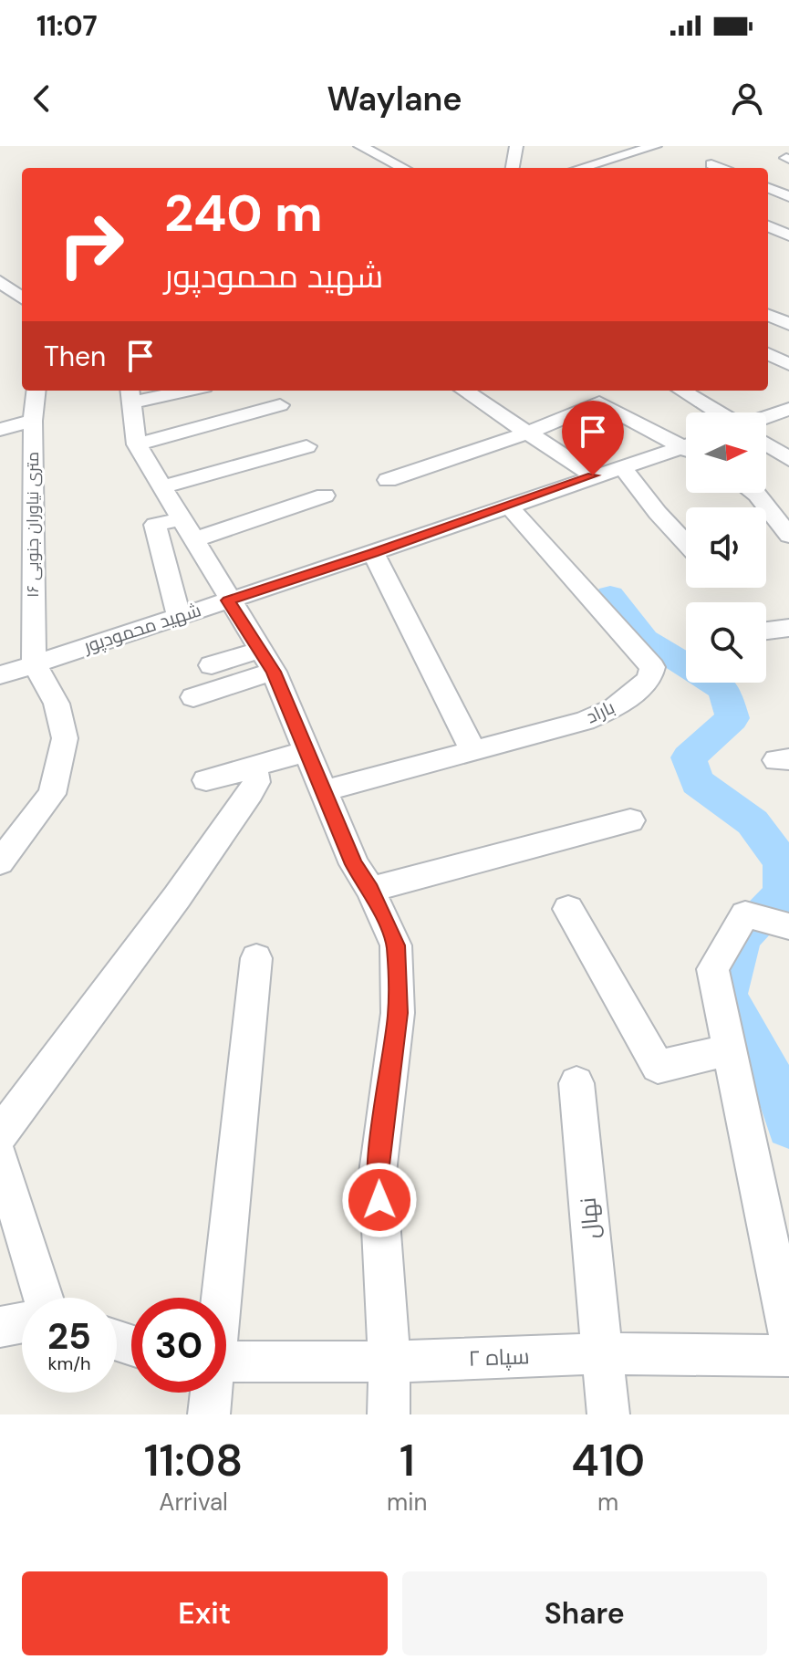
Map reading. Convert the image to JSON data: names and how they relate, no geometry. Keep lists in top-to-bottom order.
{
  "streets": {
    "street": [
      "۱۶ متری نیاوران جنوبی",
      "شهید محمودپور",
      "باراد",
      "نهال",
      "سپاه ۲"
    ]
  },
  "crossings": [
    ["۱۶ متری نیاوران جنوبی", "شهید محمودپور"],
    ["شهید محمودپور", "باراد"],
    ["نهال", "سپاه ۲"]
  ],
  "north": "right",
  "page": {
    "status": "11:07",
    "header": "Waylane",
    "turn": ["240 m", "شهید محمودپور"],
    "then": "Then",
    "speed": "25 km/h",
    "limit": "30",
    "eta": [
      "11:08",
      "Arrival",
      "1",
      "min",
      "410",
      "m"
    ],
    "buttons": ["Exit", "Share"]
  }
}
